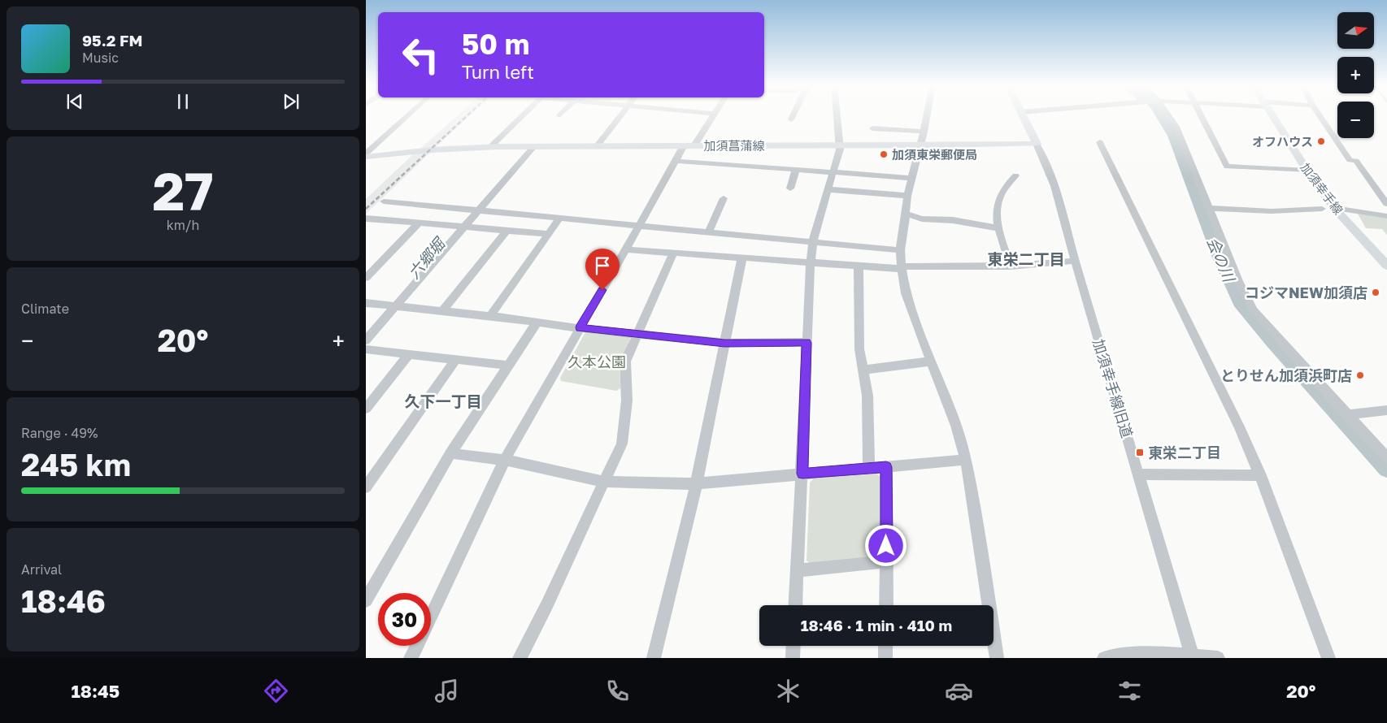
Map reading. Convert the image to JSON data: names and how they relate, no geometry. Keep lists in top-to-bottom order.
{
  "streets": {
    "main road": ["加須菖蒲線", "加須幸手線"],
    "street": ["加須幸手線旧道"]
  },
  "crossings": [
    ["加須菖蒲線", "加須幸手線旧道"]
  ],
  "districts": ["東栄二丁目", "久下一丁目"],
  "water": ["六郷堀", "会の川"],
  "parks": ["久本公園"],
  "places": {
    "other": [
      "オフハウス",
      "加須東栄郵便局",
      "コジマNEW加須店",
      "とりせん加須浜町店"
    ],
    "transit": ["東栄二丁目"]
  },
  "north": "right",
  "page": {
    "map_buttons": ["+", "−"],
    "turn": ["50 m", "Turn left"],
    "song": ["95.2 FM", "Music"],
    "tile": [
      ["27", "km/h"],
      "Climate",
      ["Range · 49%", "245 km"],
      ["Arrival", "18:46"]
    ],
    "heat": ["−", "20°", "+"],
    "limit": "30",
    "trip": "18:46 · 1 min · 410 m",
    "tabs": ["18:45", "20°"]
  }
}
